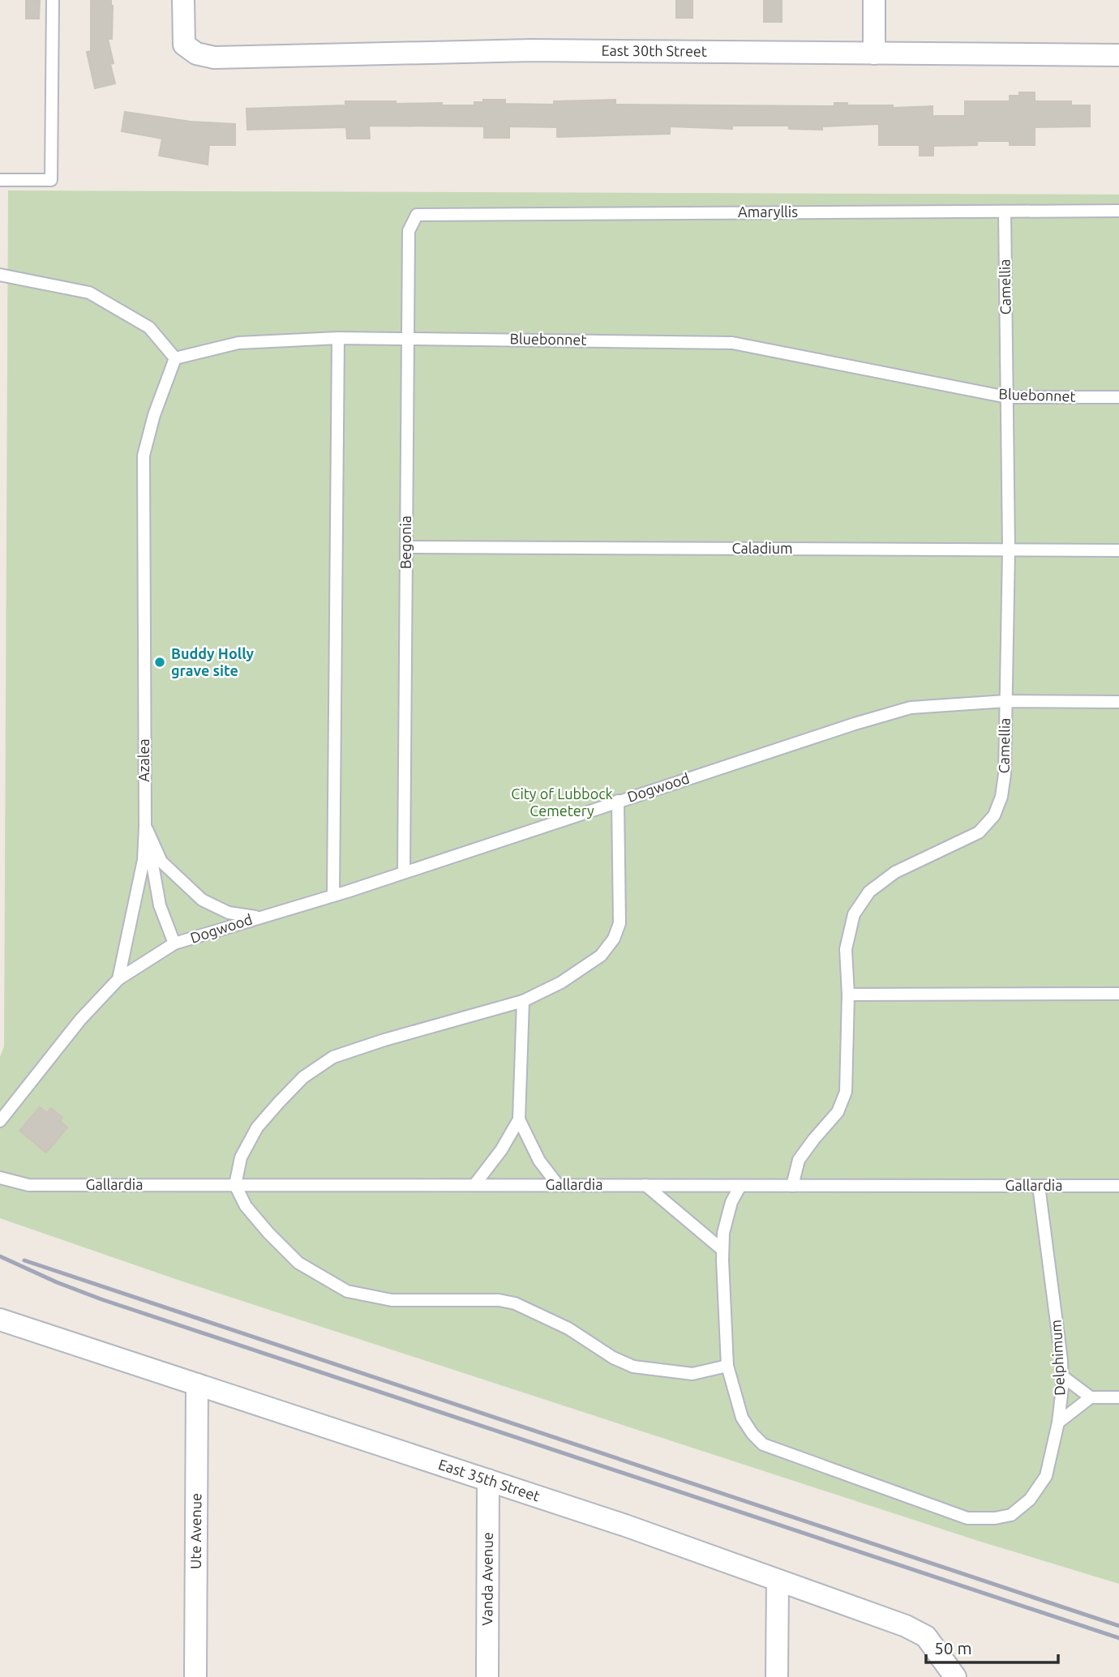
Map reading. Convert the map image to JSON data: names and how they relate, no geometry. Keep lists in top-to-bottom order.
{
  "streets": {
    "street": [
      "East 30th Street",
      "East 35th Street",
      "Ute Avenue",
      "Vanda Avenue"
    ],
    "lane": [
      "Amaryllis",
      "Camellia",
      "Bluebonnet",
      "Begonia",
      "Caladium",
      "Azalea",
      "Dogwood",
      "Gallardia",
      "Delphimum"
    ]
  },
  "crossings": [
    ["Amaryllis", "Camellia"],
    ["Amaryllis", "Begonia"],
    ["Camellia", "Bluebonnet"],
    ["Camellia", "Caladium"],
    ["Camellia", "Dogwood"],
    ["Camellia", "Gallardia"],
    ["Bluebonnet", "Begonia"],
    ["Bluebonnet", "Azalea"],
    ["Begonia", "Caladium"],
    ["Begonia", "Dogwood"],
    ["Azalea", "Dogwood"],
    ["Gallardia", "Delphimum"],
    ["East 35th Street", "Ute Avenue"],
    ["East 35th Street", "Vanda Avenue"]
  ],
  "parks": ["City of Lubbock Cemetery"],
  "places": ["Buddy Holly grave site"],
  "scale_bar": "50 m"
}
